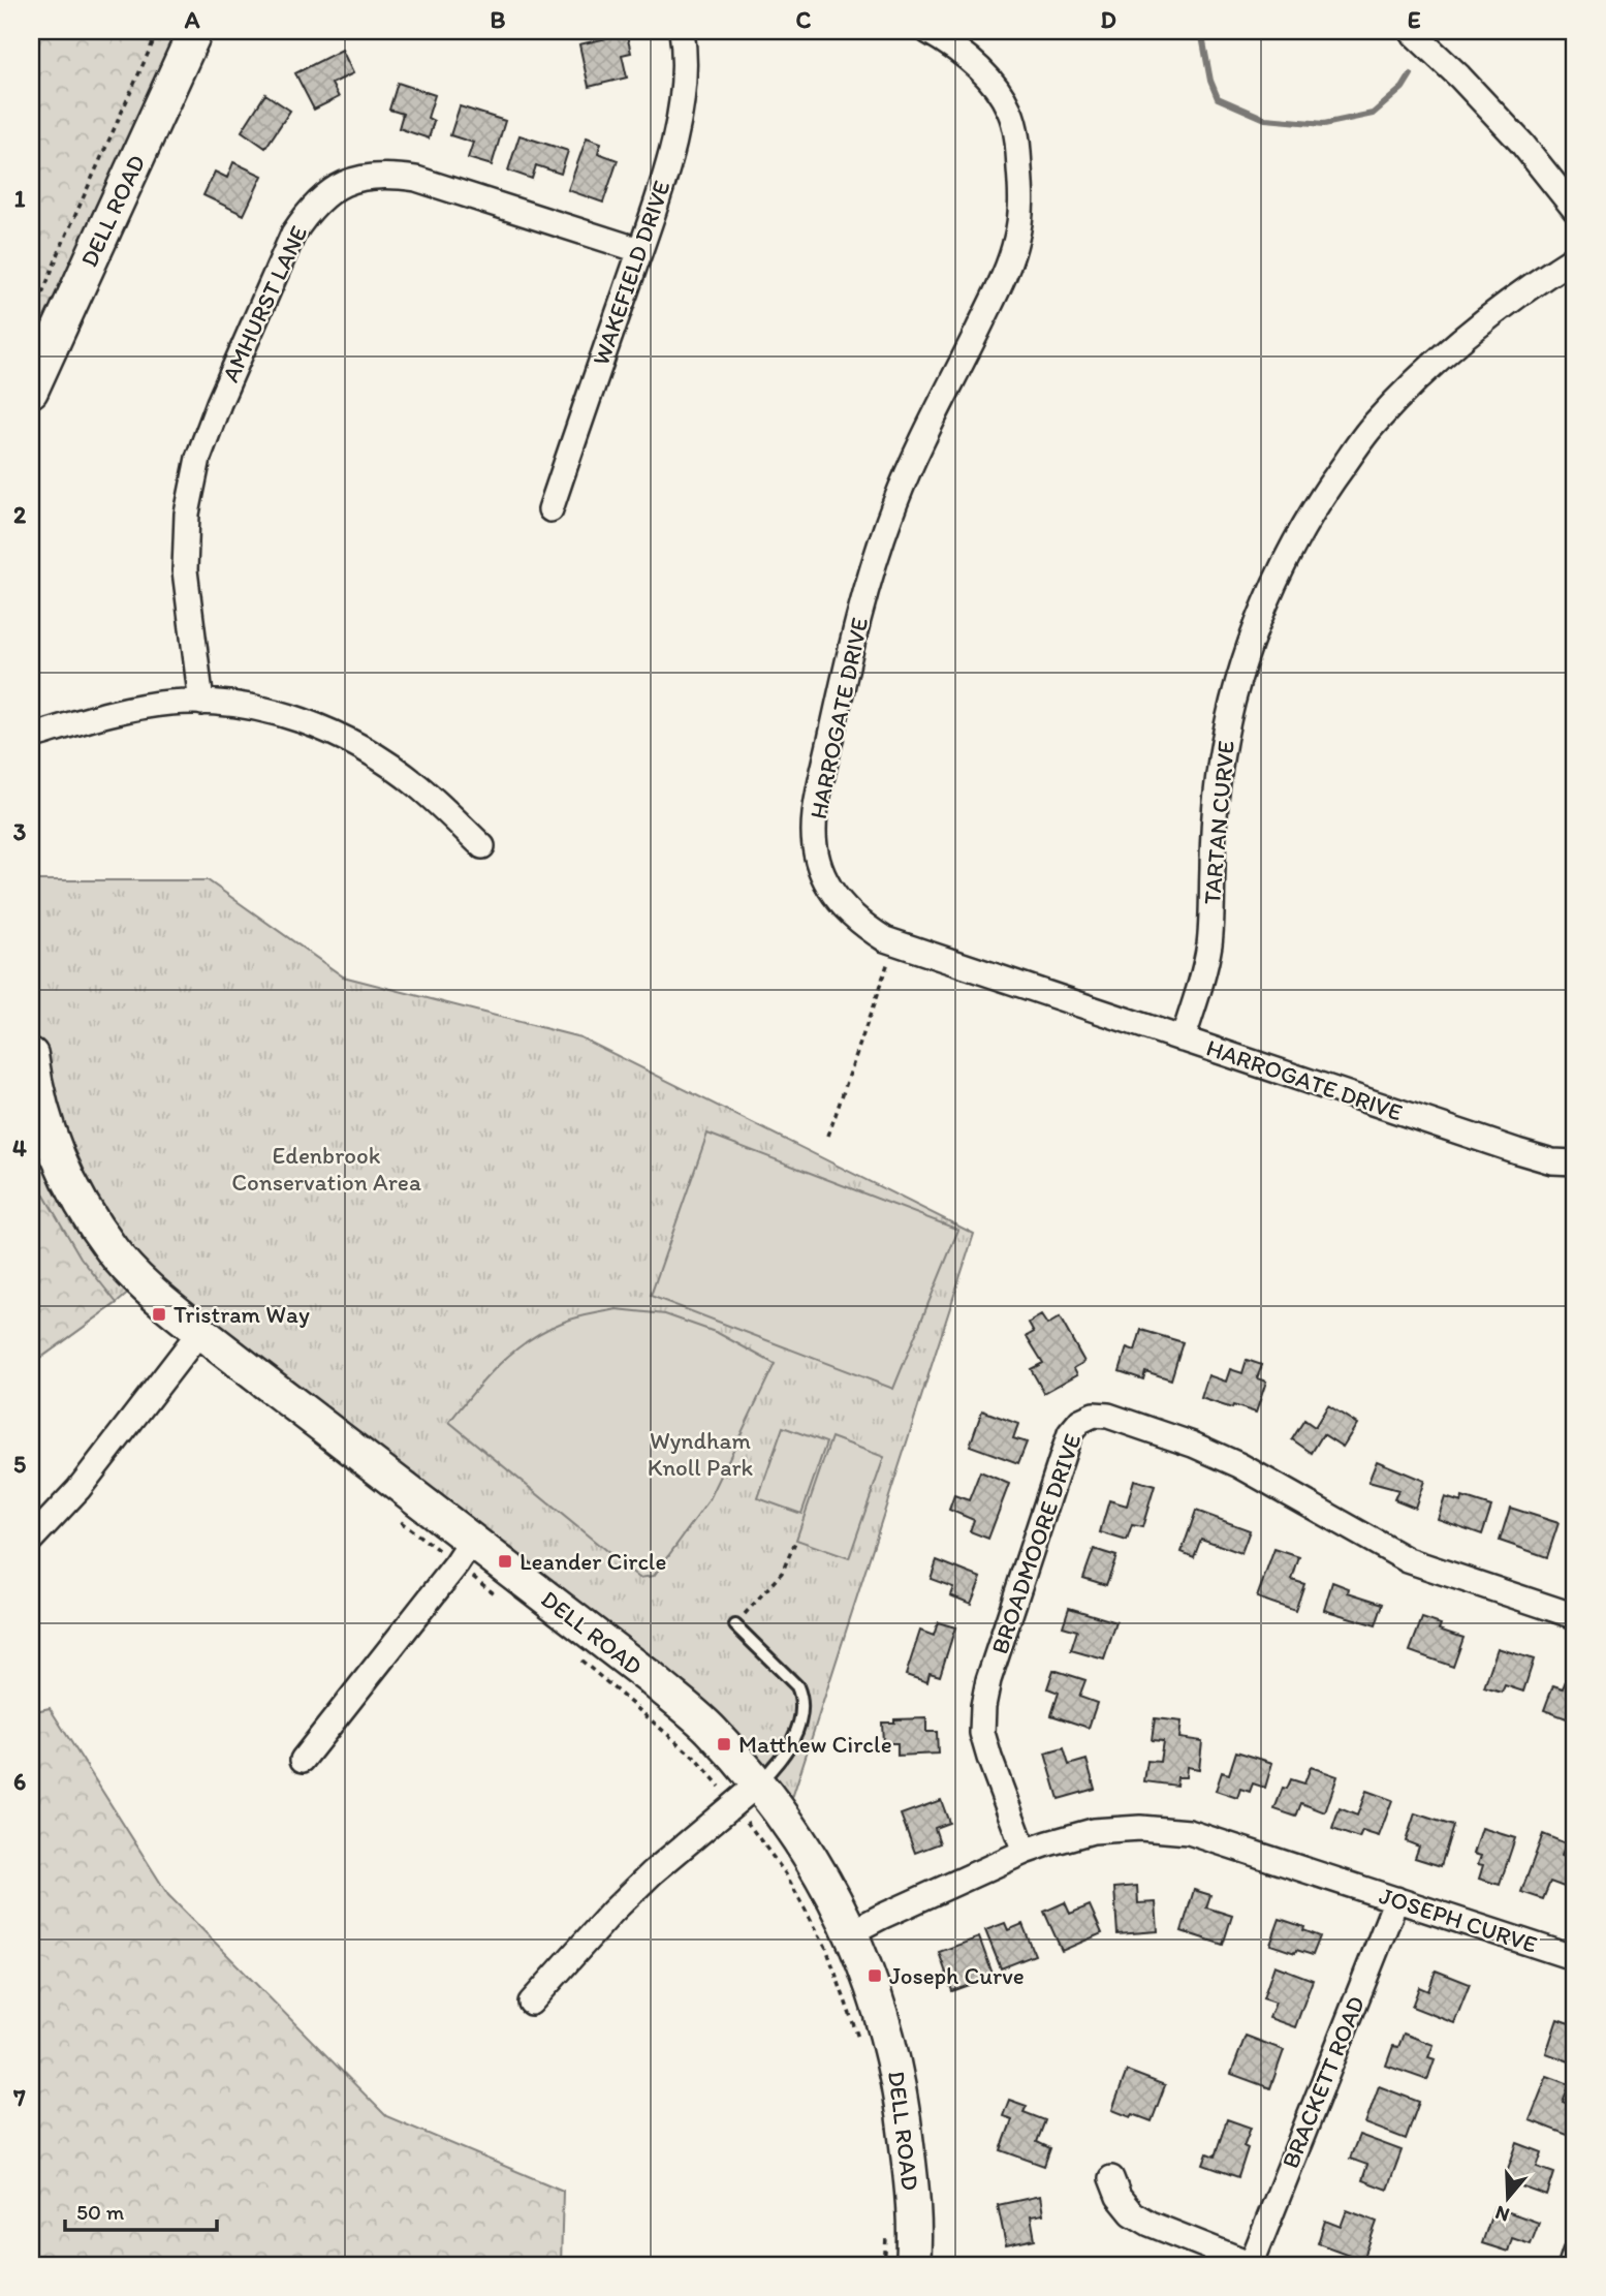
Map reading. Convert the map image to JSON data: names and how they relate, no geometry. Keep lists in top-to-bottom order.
{
  "streets": {
    "street": [
      "DELL ROAD",
      "WAKEFIELD DRIVE",
      "AMHURST LANE",
      "HARROGATE DRIVE",
      "TARTAN CURVE",
      "BROADMOORE DRIVE",
      "JOSEPH CURVE",
      "BRACKETT ROAD"
    ]
  },
  "crossings": [
    ["DELL ROAD", "JOSEPH CURVE"],
    ["WAKEFIELD DRIVE", "AMHURST LANE"],
    ["HARROGATE DRIVE", "TARTAN CURVE"],
    ["BROADMOORE DRIVE", "JOSEPH CURVE"],
    ["JOSEPH CURVE", "BRACKETT ROAD"]
  ],
  "parks": ["Edenbrook Conservation Area", "Wyndham Knoll Park"],
  "places": {
    "transit": [
      "Tristram Way",
      "Leander Circle",
      "Matthew Circle",
      "Joseph Curve"
    ]
  },
  "scale_bar": "50 m",
  "north": "bottom",
  "grid": {
    "columns": [
      "A",
      "B",
      "C",
      "D",
      "E"
    ],
    "rows": [
      "1",
      "2",
      "3",
      "4",
      "5",
      "6",
      "7"
    ]
  }
}
